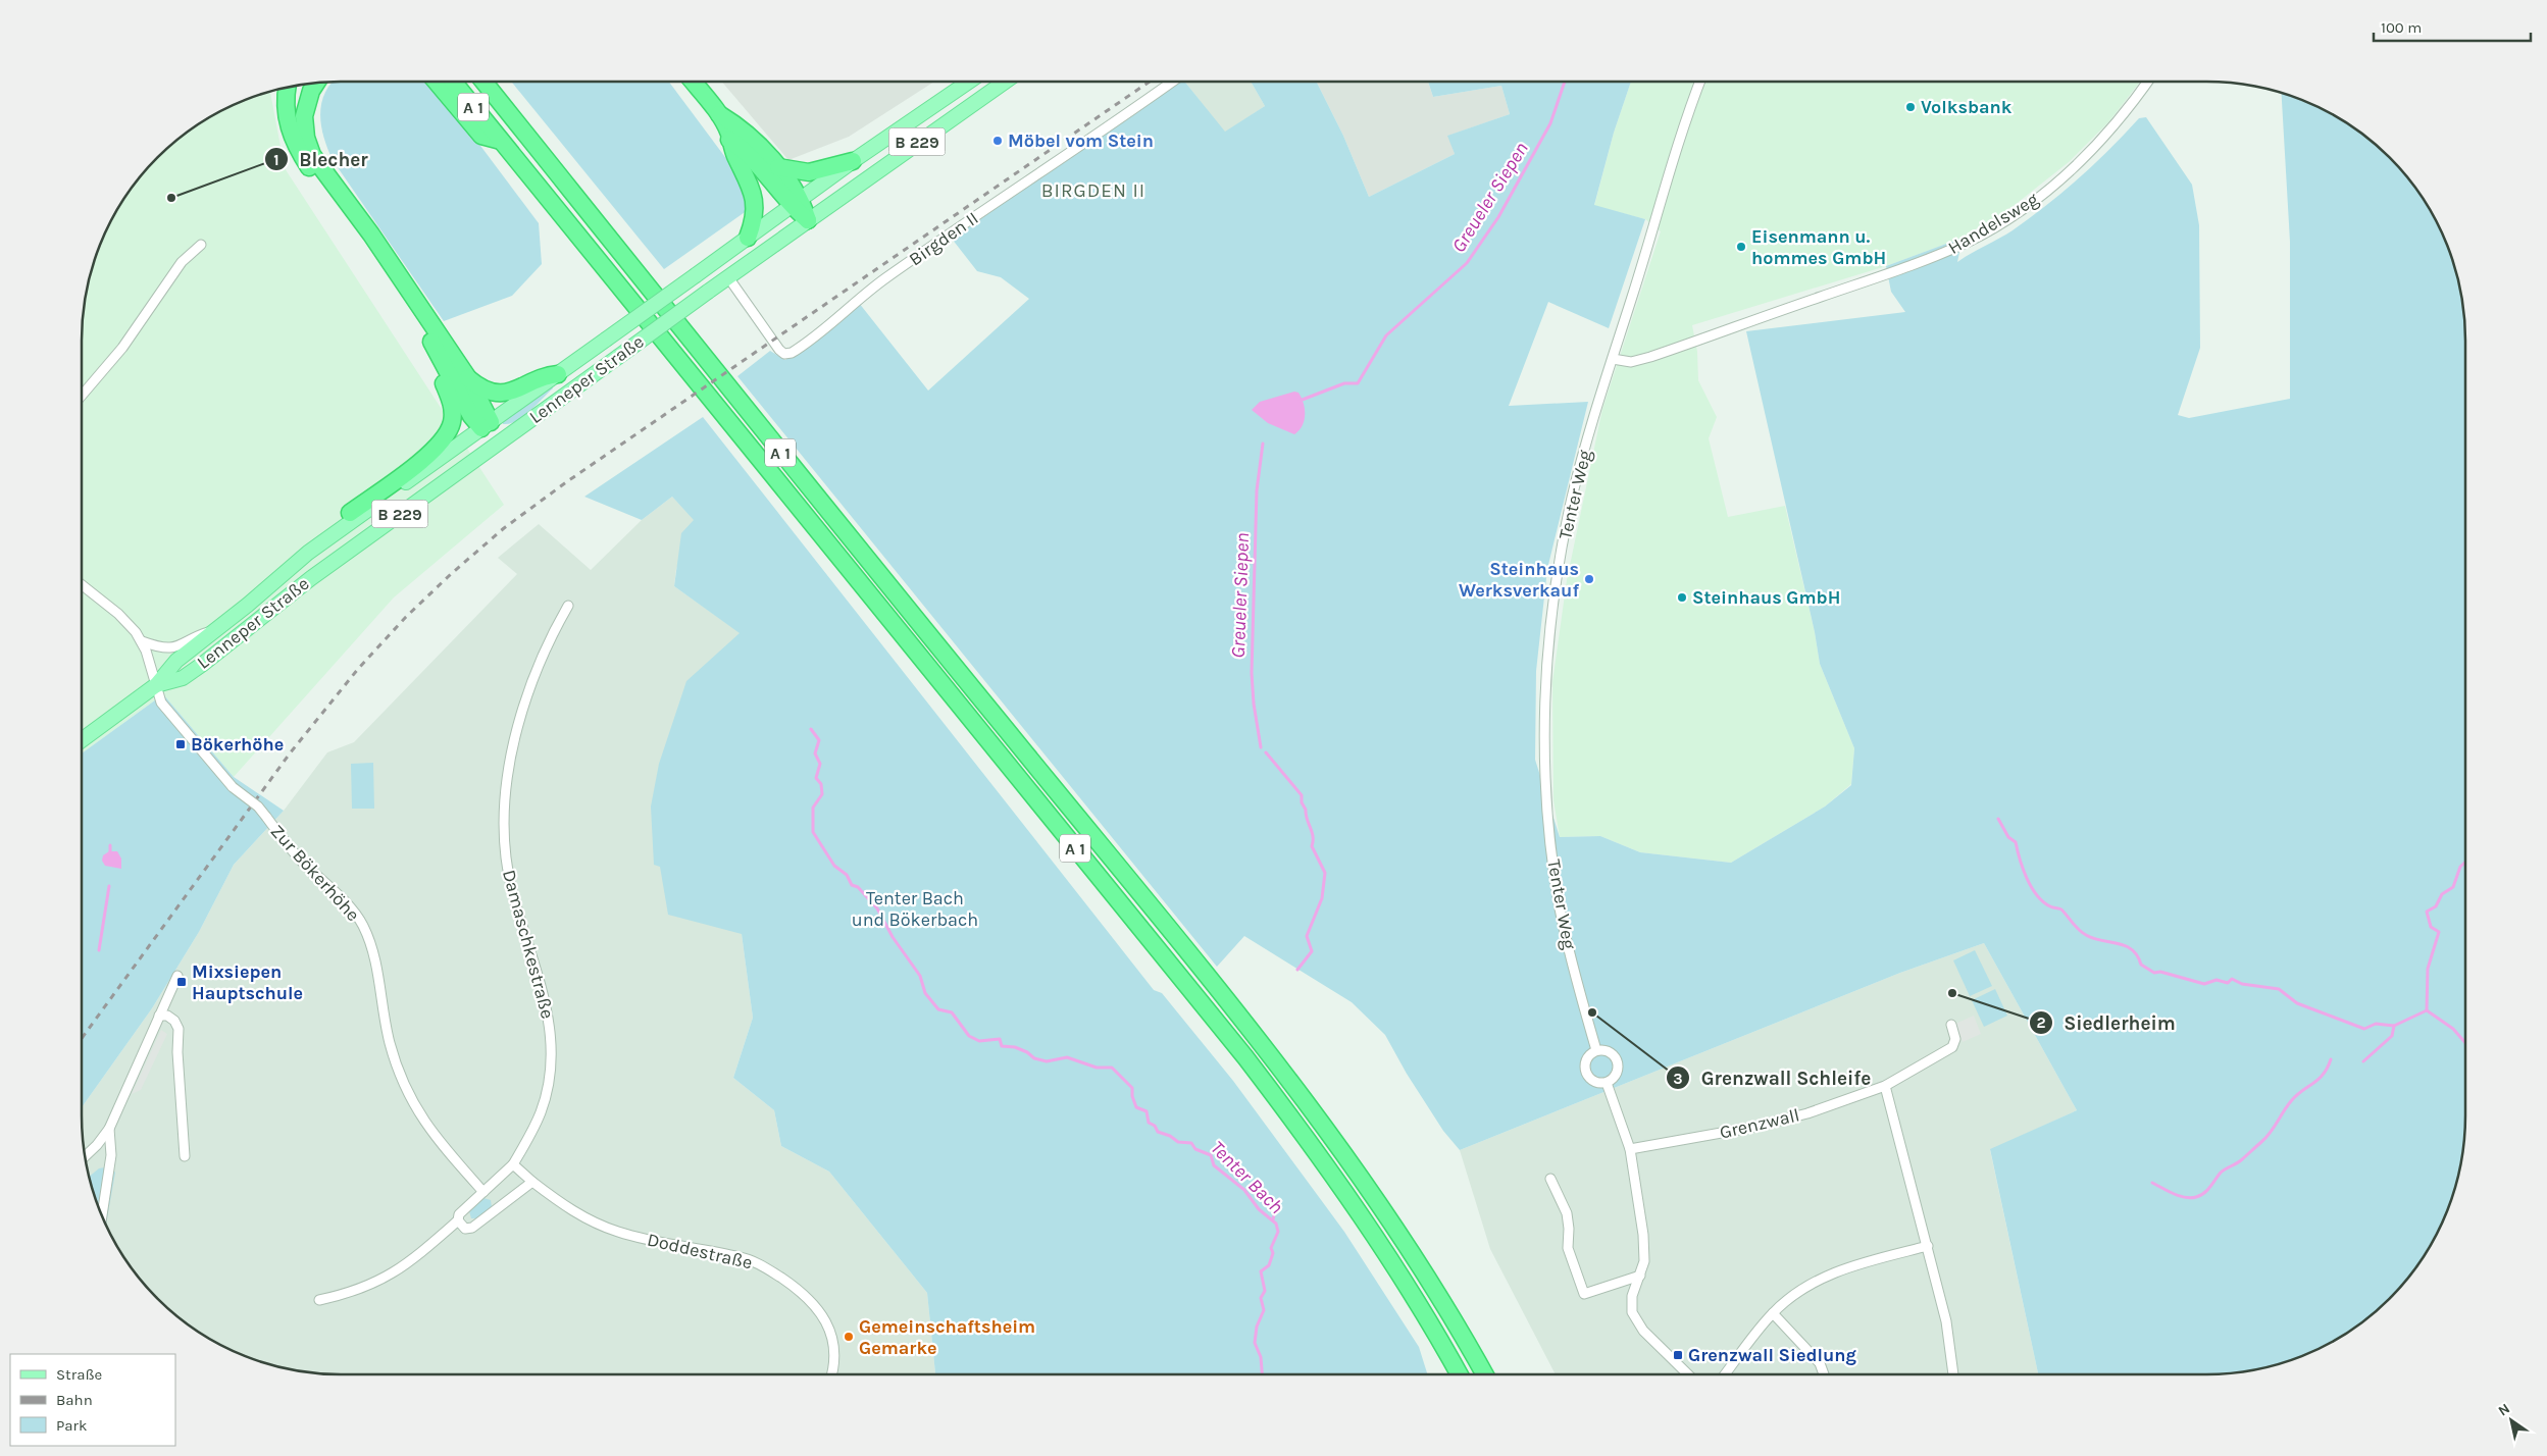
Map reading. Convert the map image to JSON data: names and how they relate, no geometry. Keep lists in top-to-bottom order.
{
  "streets": {
    "highway": ["A 1"],
    "main road": ["B 229", "Lenneper Straße"],
    "street": [
      "Handelsweg",
      "Birgden II",
      "Tenter Weg",
      "Zur Bökerhöhe",
      "Damaschkestraße",
      "Grenzwall",
      "Doddestraße"
    ]
  },
  "crossings": [
    ["Handelsweg", "Tenter Weg"],
    ["Birgden II", "Lenneper Straße"],
    ["Lenneper Straße", "Zur Bökerhöhe"],
    ["Zur Bökerhöhe", "Damaschkestraße"],
    ["Damaschkestraße", "Doddestraße"]
  ],
  "districts": ["BIRGDEN II"],
  "water": ["Greueler Siepen", "Tenter Bach"],
  "parks": ["Tenter Bach und Bökerbach"],
  "places": {
    "other": [
      "Volksbank",
      "Möbel vom Stein",
      "Blecher",
      "Eisenmann u. hommes GmbH",
      "Steinhaus Werksverkauf",
      "Steinhaus GmbH",
      "Siedlerheim",
      "Grenzwall Schleife",
      "Gemeinschaftsheim Gemarke"
    ],
    "transit": ["Bökerhöhe", "Mixsiepen Hauptschule", "Grenzwall Siedlung"]
  },
  "legend": ["Straße", "Bahn", "Park"],
  "scale_bar": "100 m",
  "north": "top left"
}
